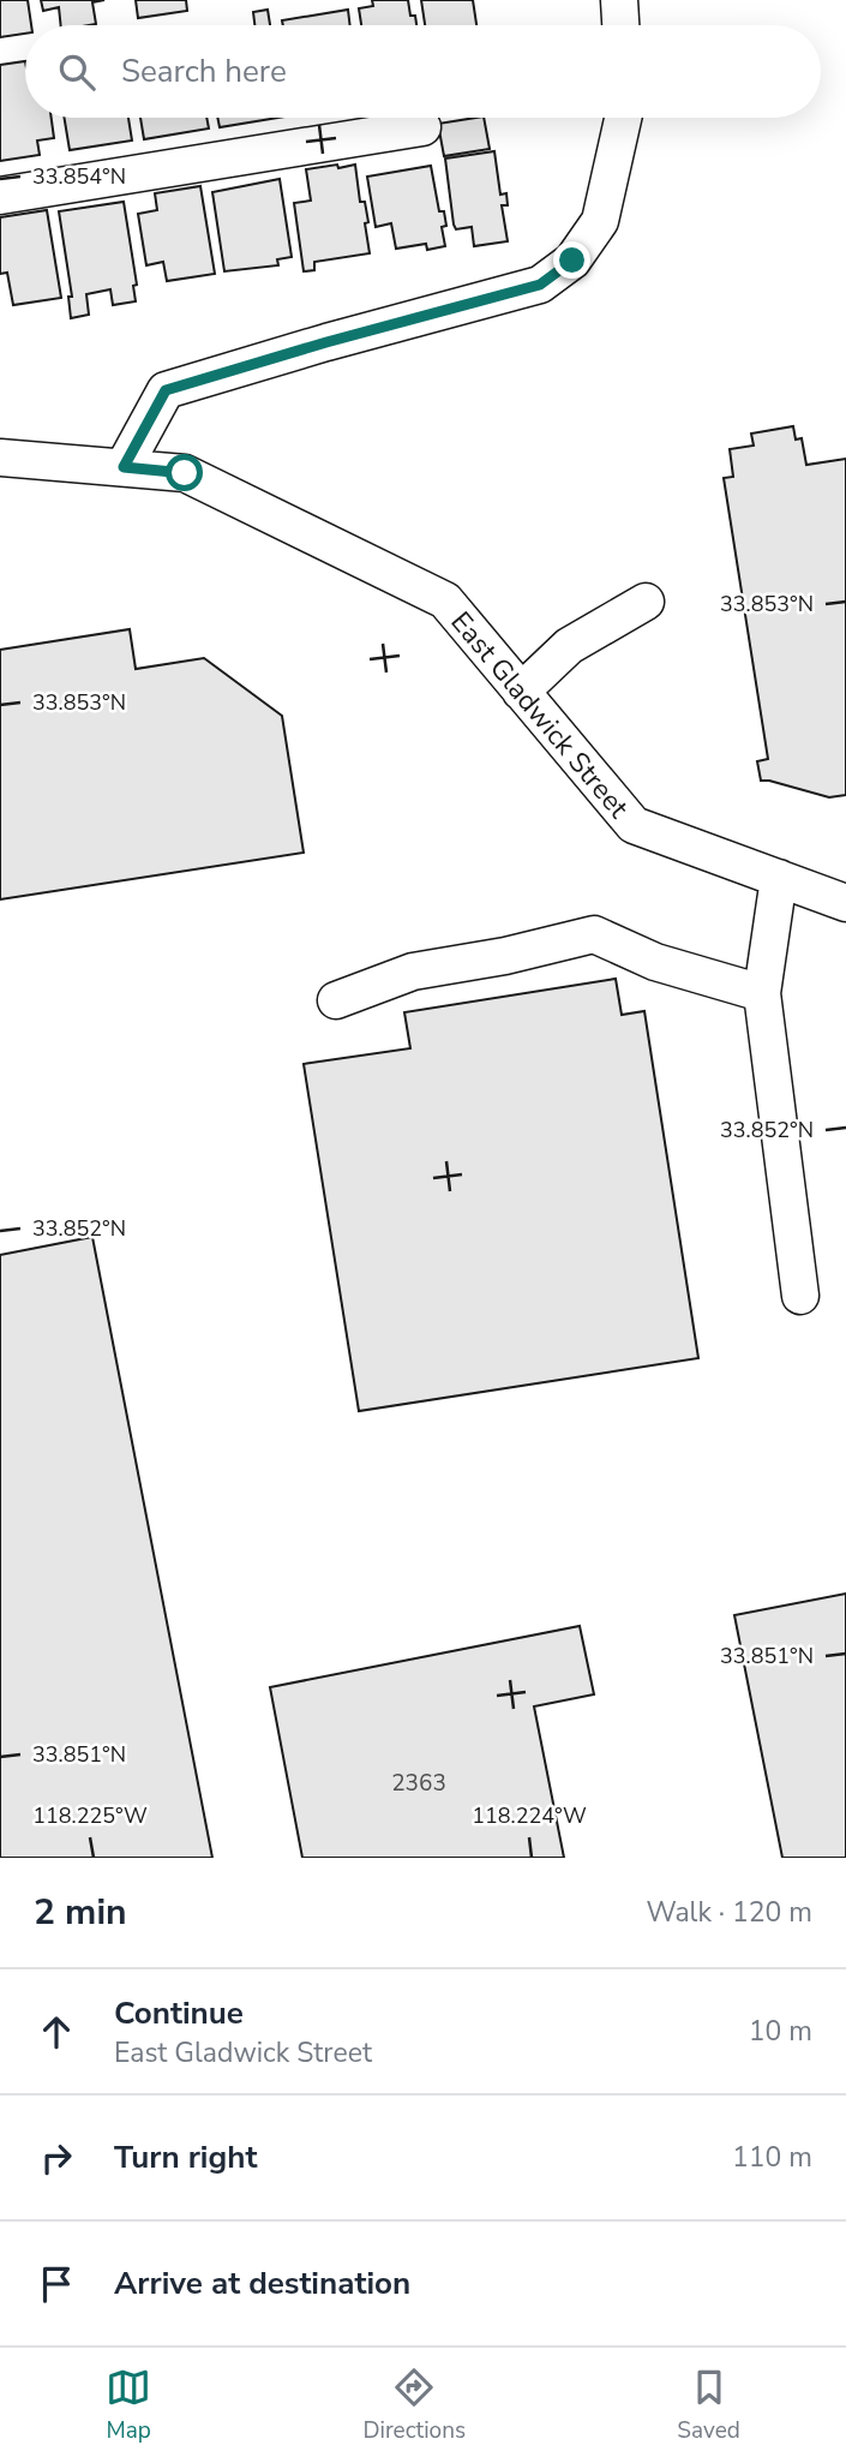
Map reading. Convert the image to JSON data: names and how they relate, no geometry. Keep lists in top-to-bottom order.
{
  "streets": {
    "street": ["East Gladwick Street"]
  },
  "house_numbers": ["2363"],
  "page": {
    "search": "Search here",
    "heading": ["2 min", "Walk · 120 m"],
    "list": [
      ["Continue", "East Gladwick Street", "10 m"],
      ["Turn right", "110 m"],
      "Arrive at destination"
    ],
    "nav": ["Map", "Directions", "Saved"]
  },
  "coordinates": [
    "33.854°N",
    "33.853°N",
    "33.852°N",
    "33.851°N",
    "118.225°W",
    "118.224°W"
  ]
}
